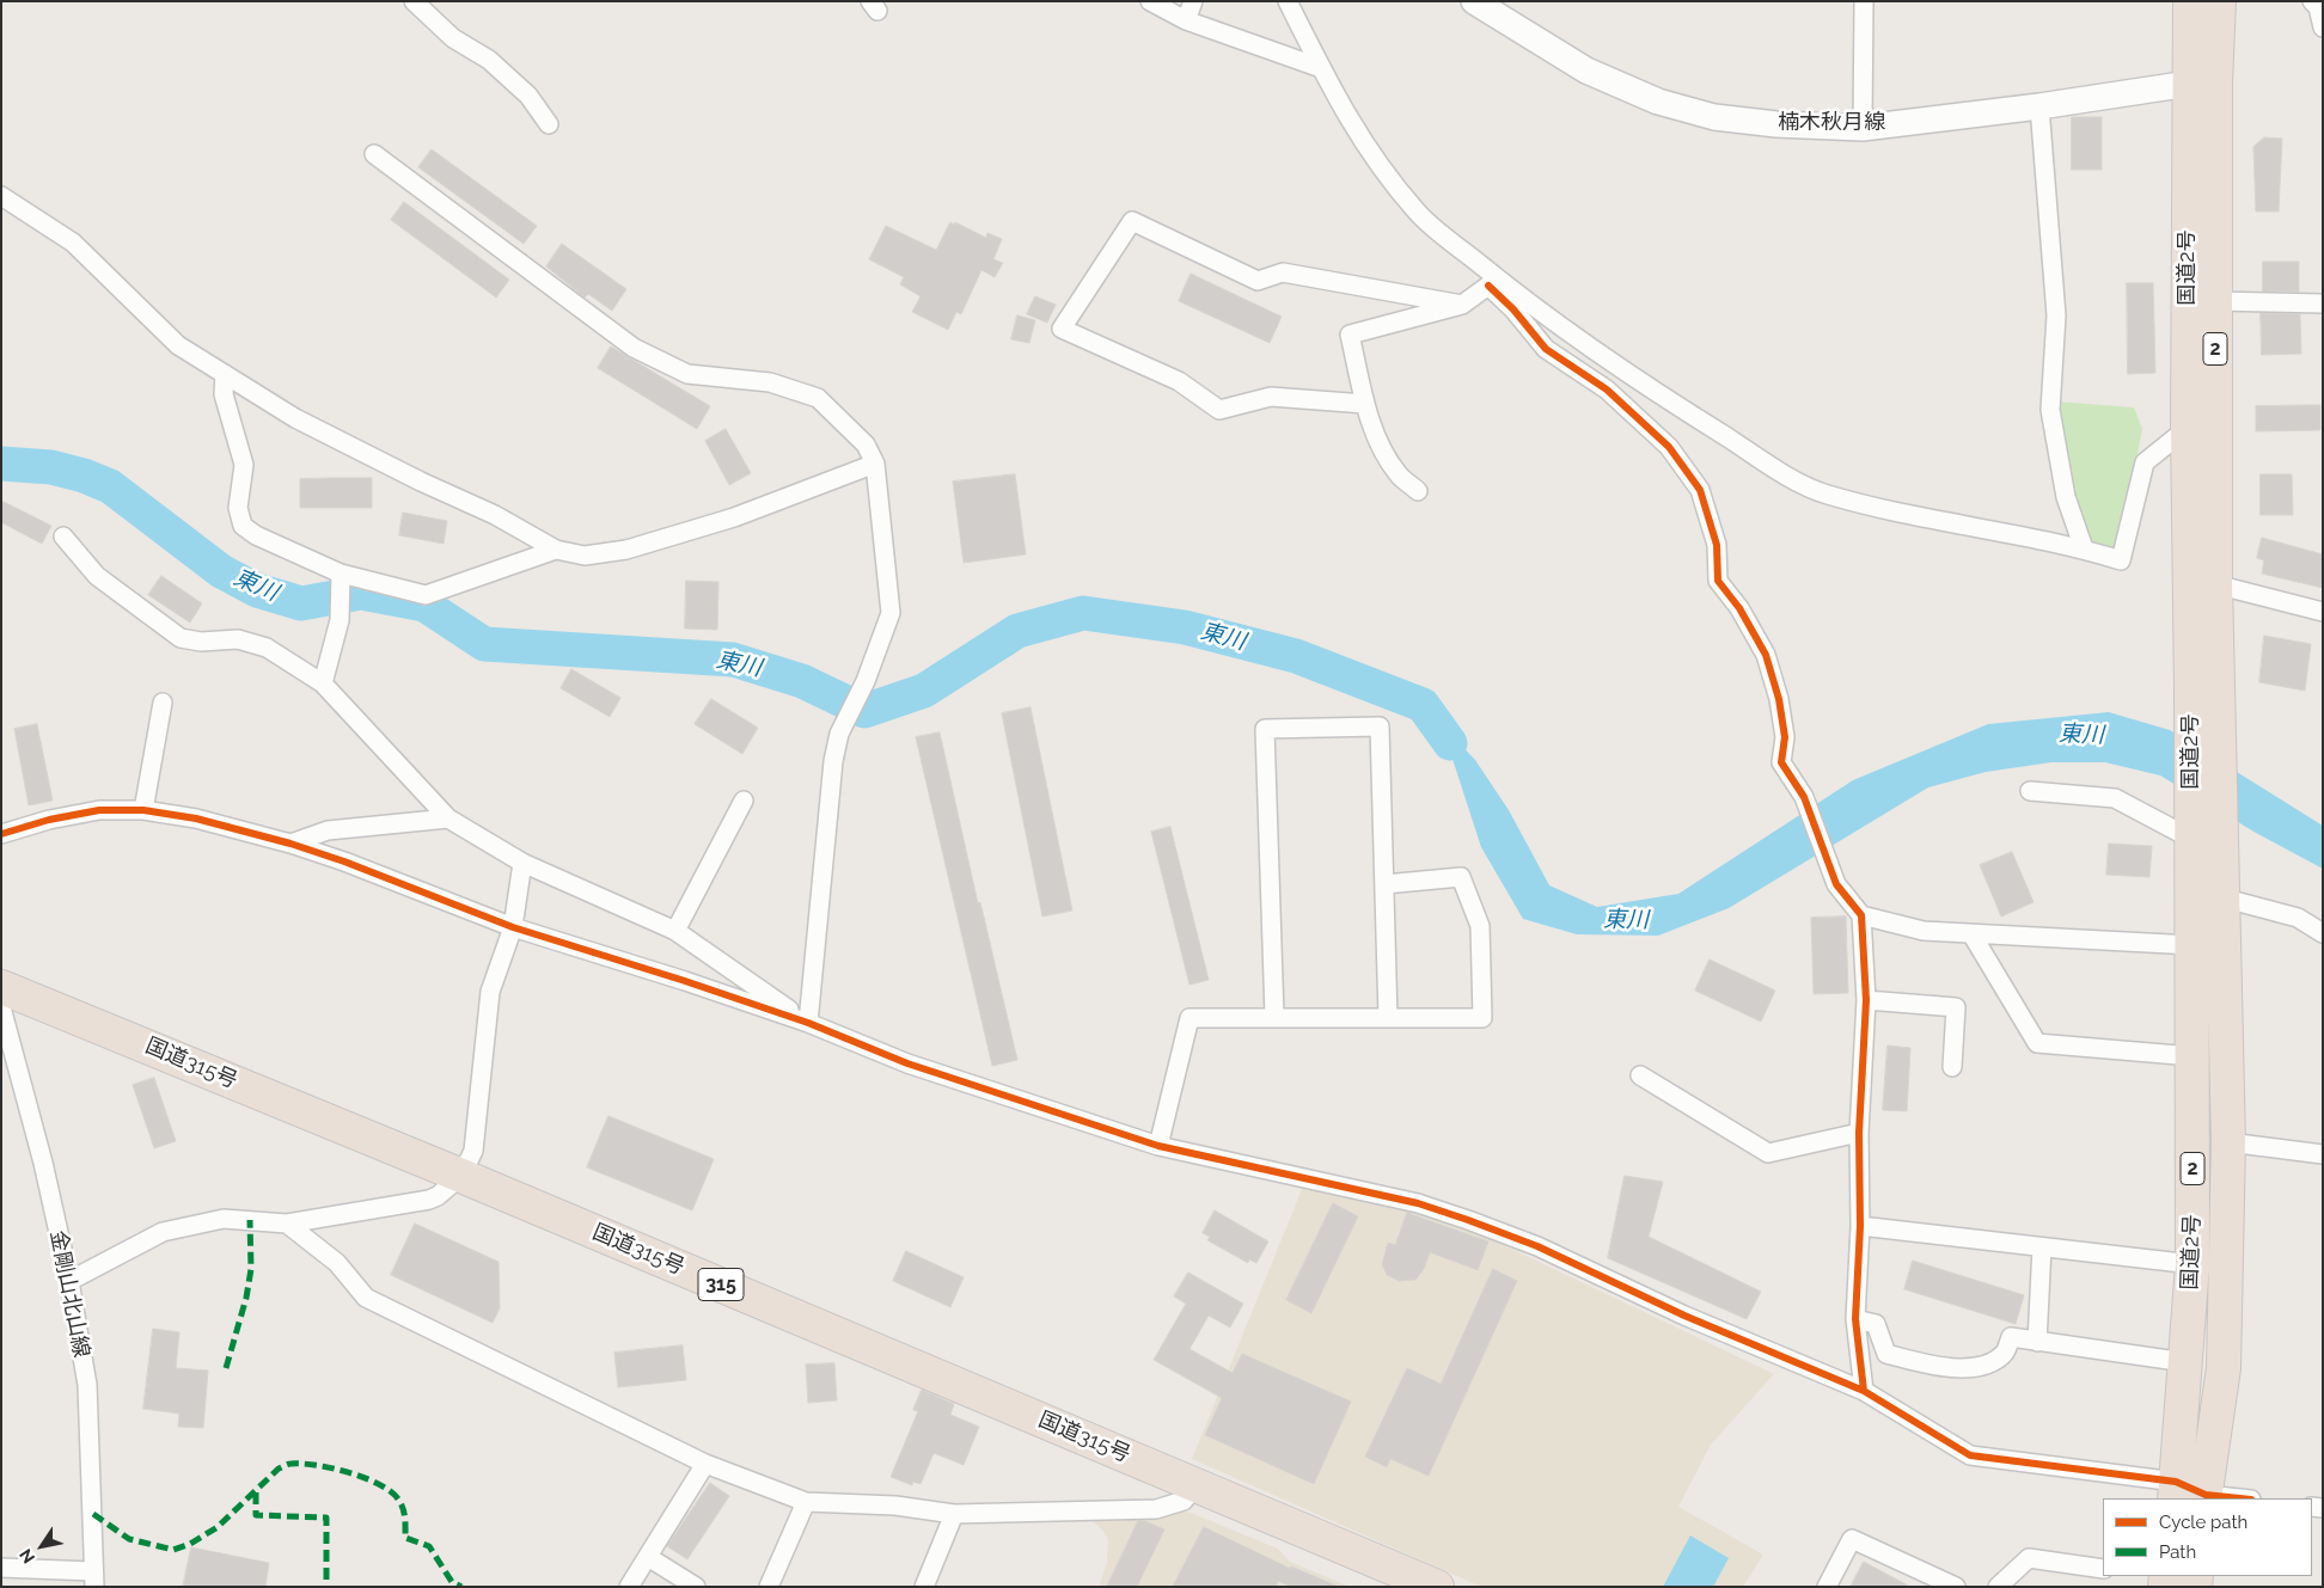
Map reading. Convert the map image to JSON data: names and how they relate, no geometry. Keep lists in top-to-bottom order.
{
  "streets": {
    "highway": [
      "国道2号",
      "2",
      "国道315号",
      "315"
    ],
    "street": ["楠木秋月線", "金剛山北山線"]
  },
  "crossings": [
    ["楠木秋月線", "国道2号"],
    ["国道2号", "2"]
  ],
  "water": ["東川"],
  "legend": ["Cycle path", "Path"],
  "north": "bottom left"
}
